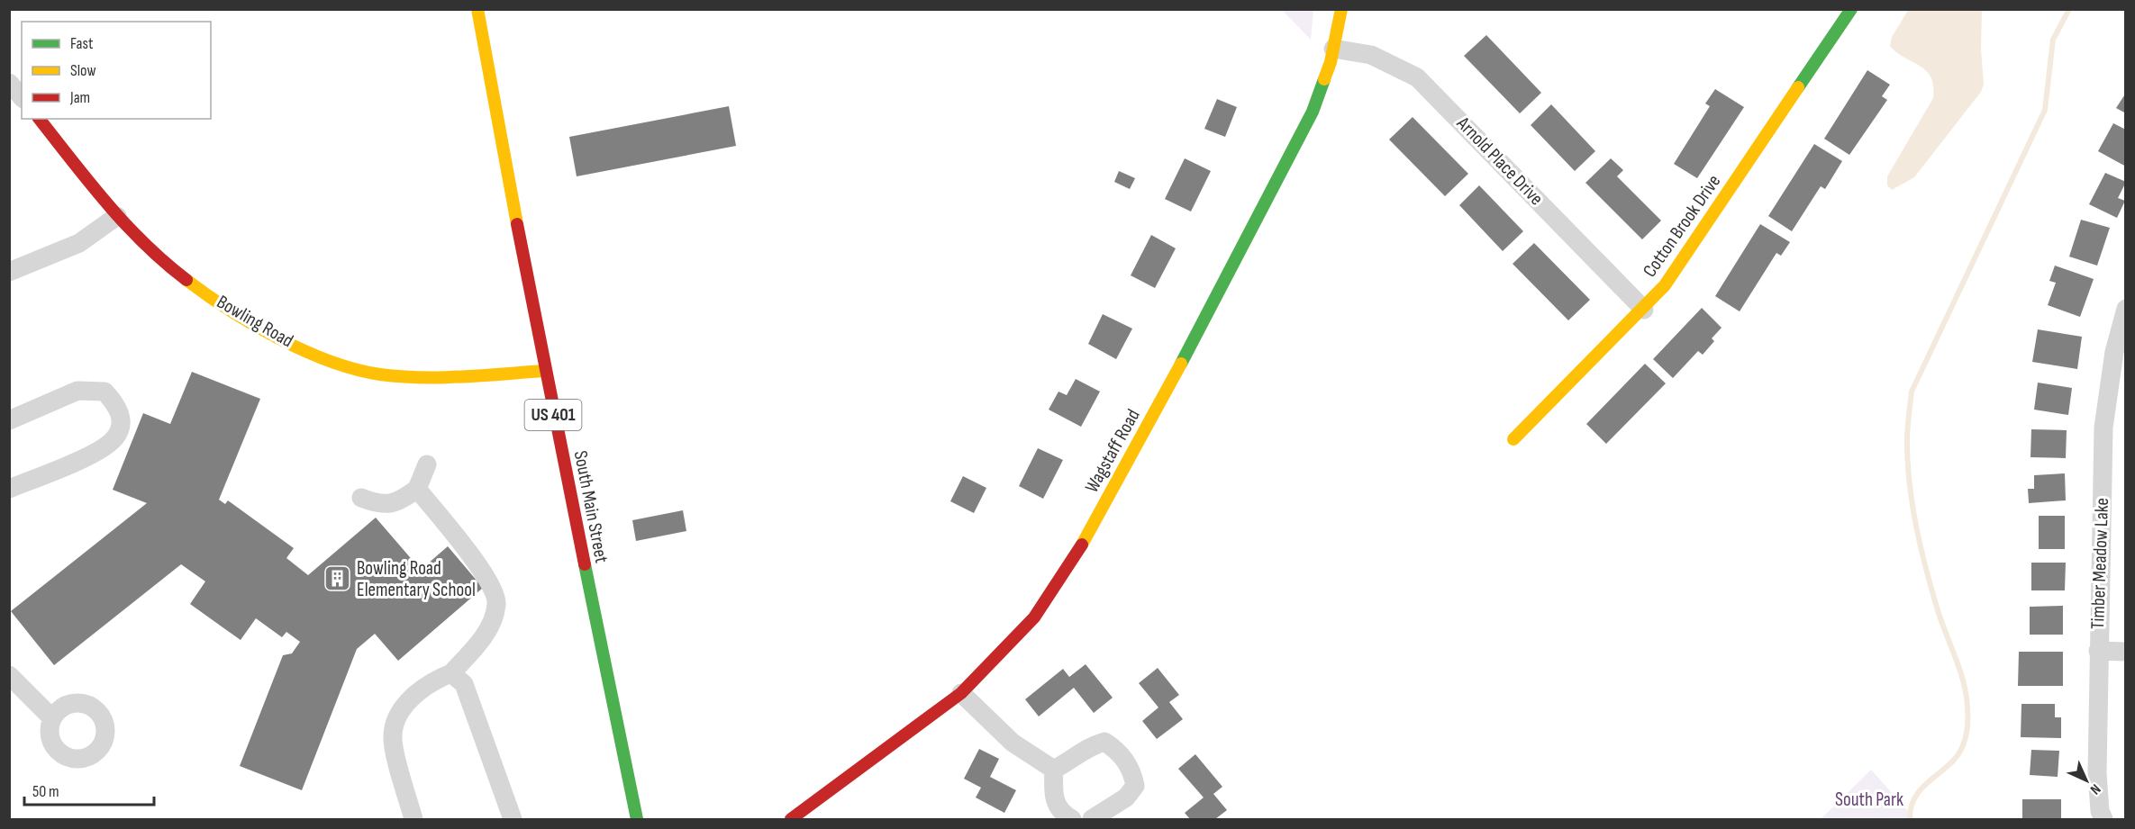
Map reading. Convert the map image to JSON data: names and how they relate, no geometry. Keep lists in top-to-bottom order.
{
  "streets": {
    "main road": [
      "Cotton Brook Drive",
      "Bowling Road",
      "US 401",
      "Wagstaff Road",
      "South Main Street"
    ],
    "street": ["Arnold Place Drive", "Timber Meadow Lake"]
  },
  "crossings": [
    ["Arnold Place Drive", "Cotton Brook Drive"],
    ["Arnold Place Drive", "Wagstaff Road"],
    ["Bowling Road", "South Main Street"]
  ],
  "parks": ["South Park"],
  "places": {
    "building": ["Bowling Road Elementary School"]
  },
  "legend": ["Fast", "Slow", "Jam"],
  "scale_bar": "50 m",
  "north": "bottom right"
}
